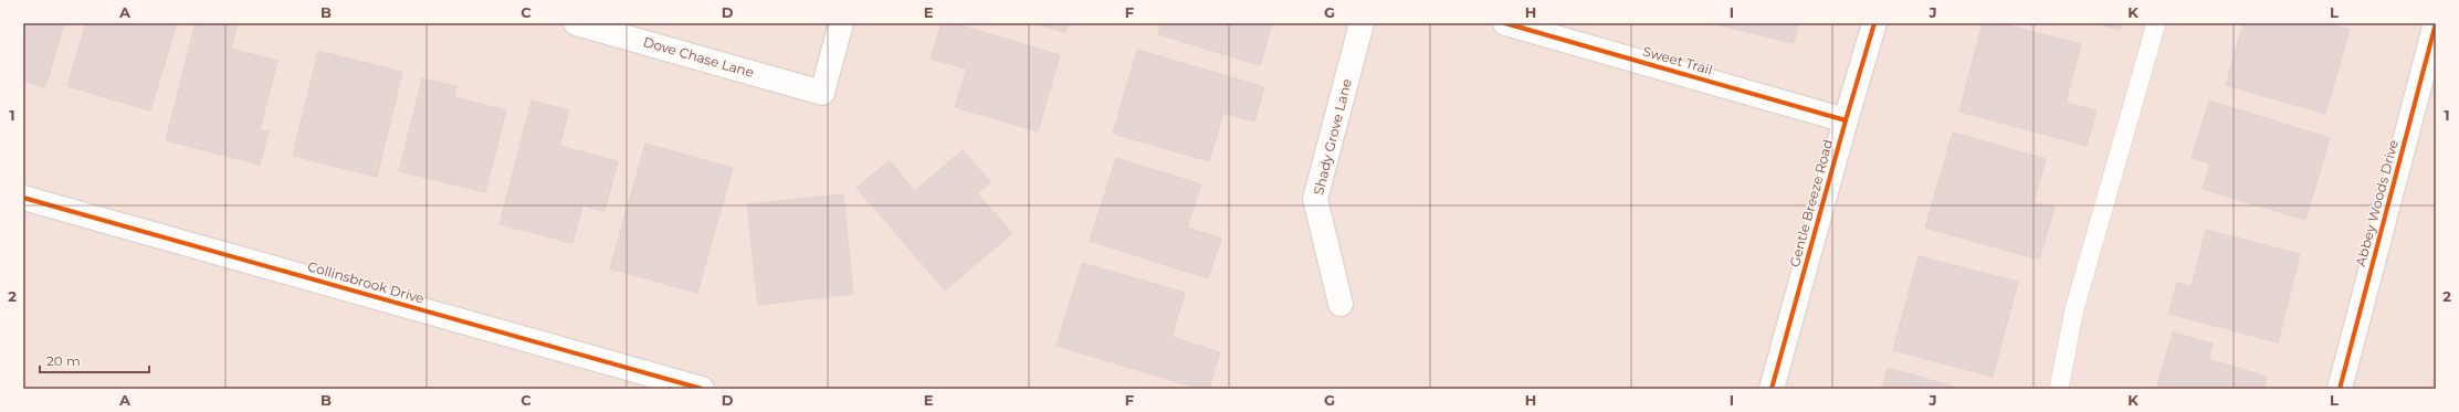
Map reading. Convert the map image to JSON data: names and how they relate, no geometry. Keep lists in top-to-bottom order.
{
  "streets": {
    "street": [
      "Dove Chase Lane",
      "Sweet Trail",
      "Shady Grove Lane",
      "Gentle Breeze Road",
      "Abbey Woods Drive",
      "Collinsbrook Drive"
    ]
  },
  "crossings": [
    ["Sweet Trail", "Gentle Breeze Road"]
  ],
  "scale_bar": "20 m",
  "grid": {
    "columns": [
      "A",
      "B",
      "C",
      "D",
      "E",
      "F",
      "G",
      "H",
      "I",
      "J",
      "K",
      "L"
    ],
    "rows": ["1", "2"]
  }
}
